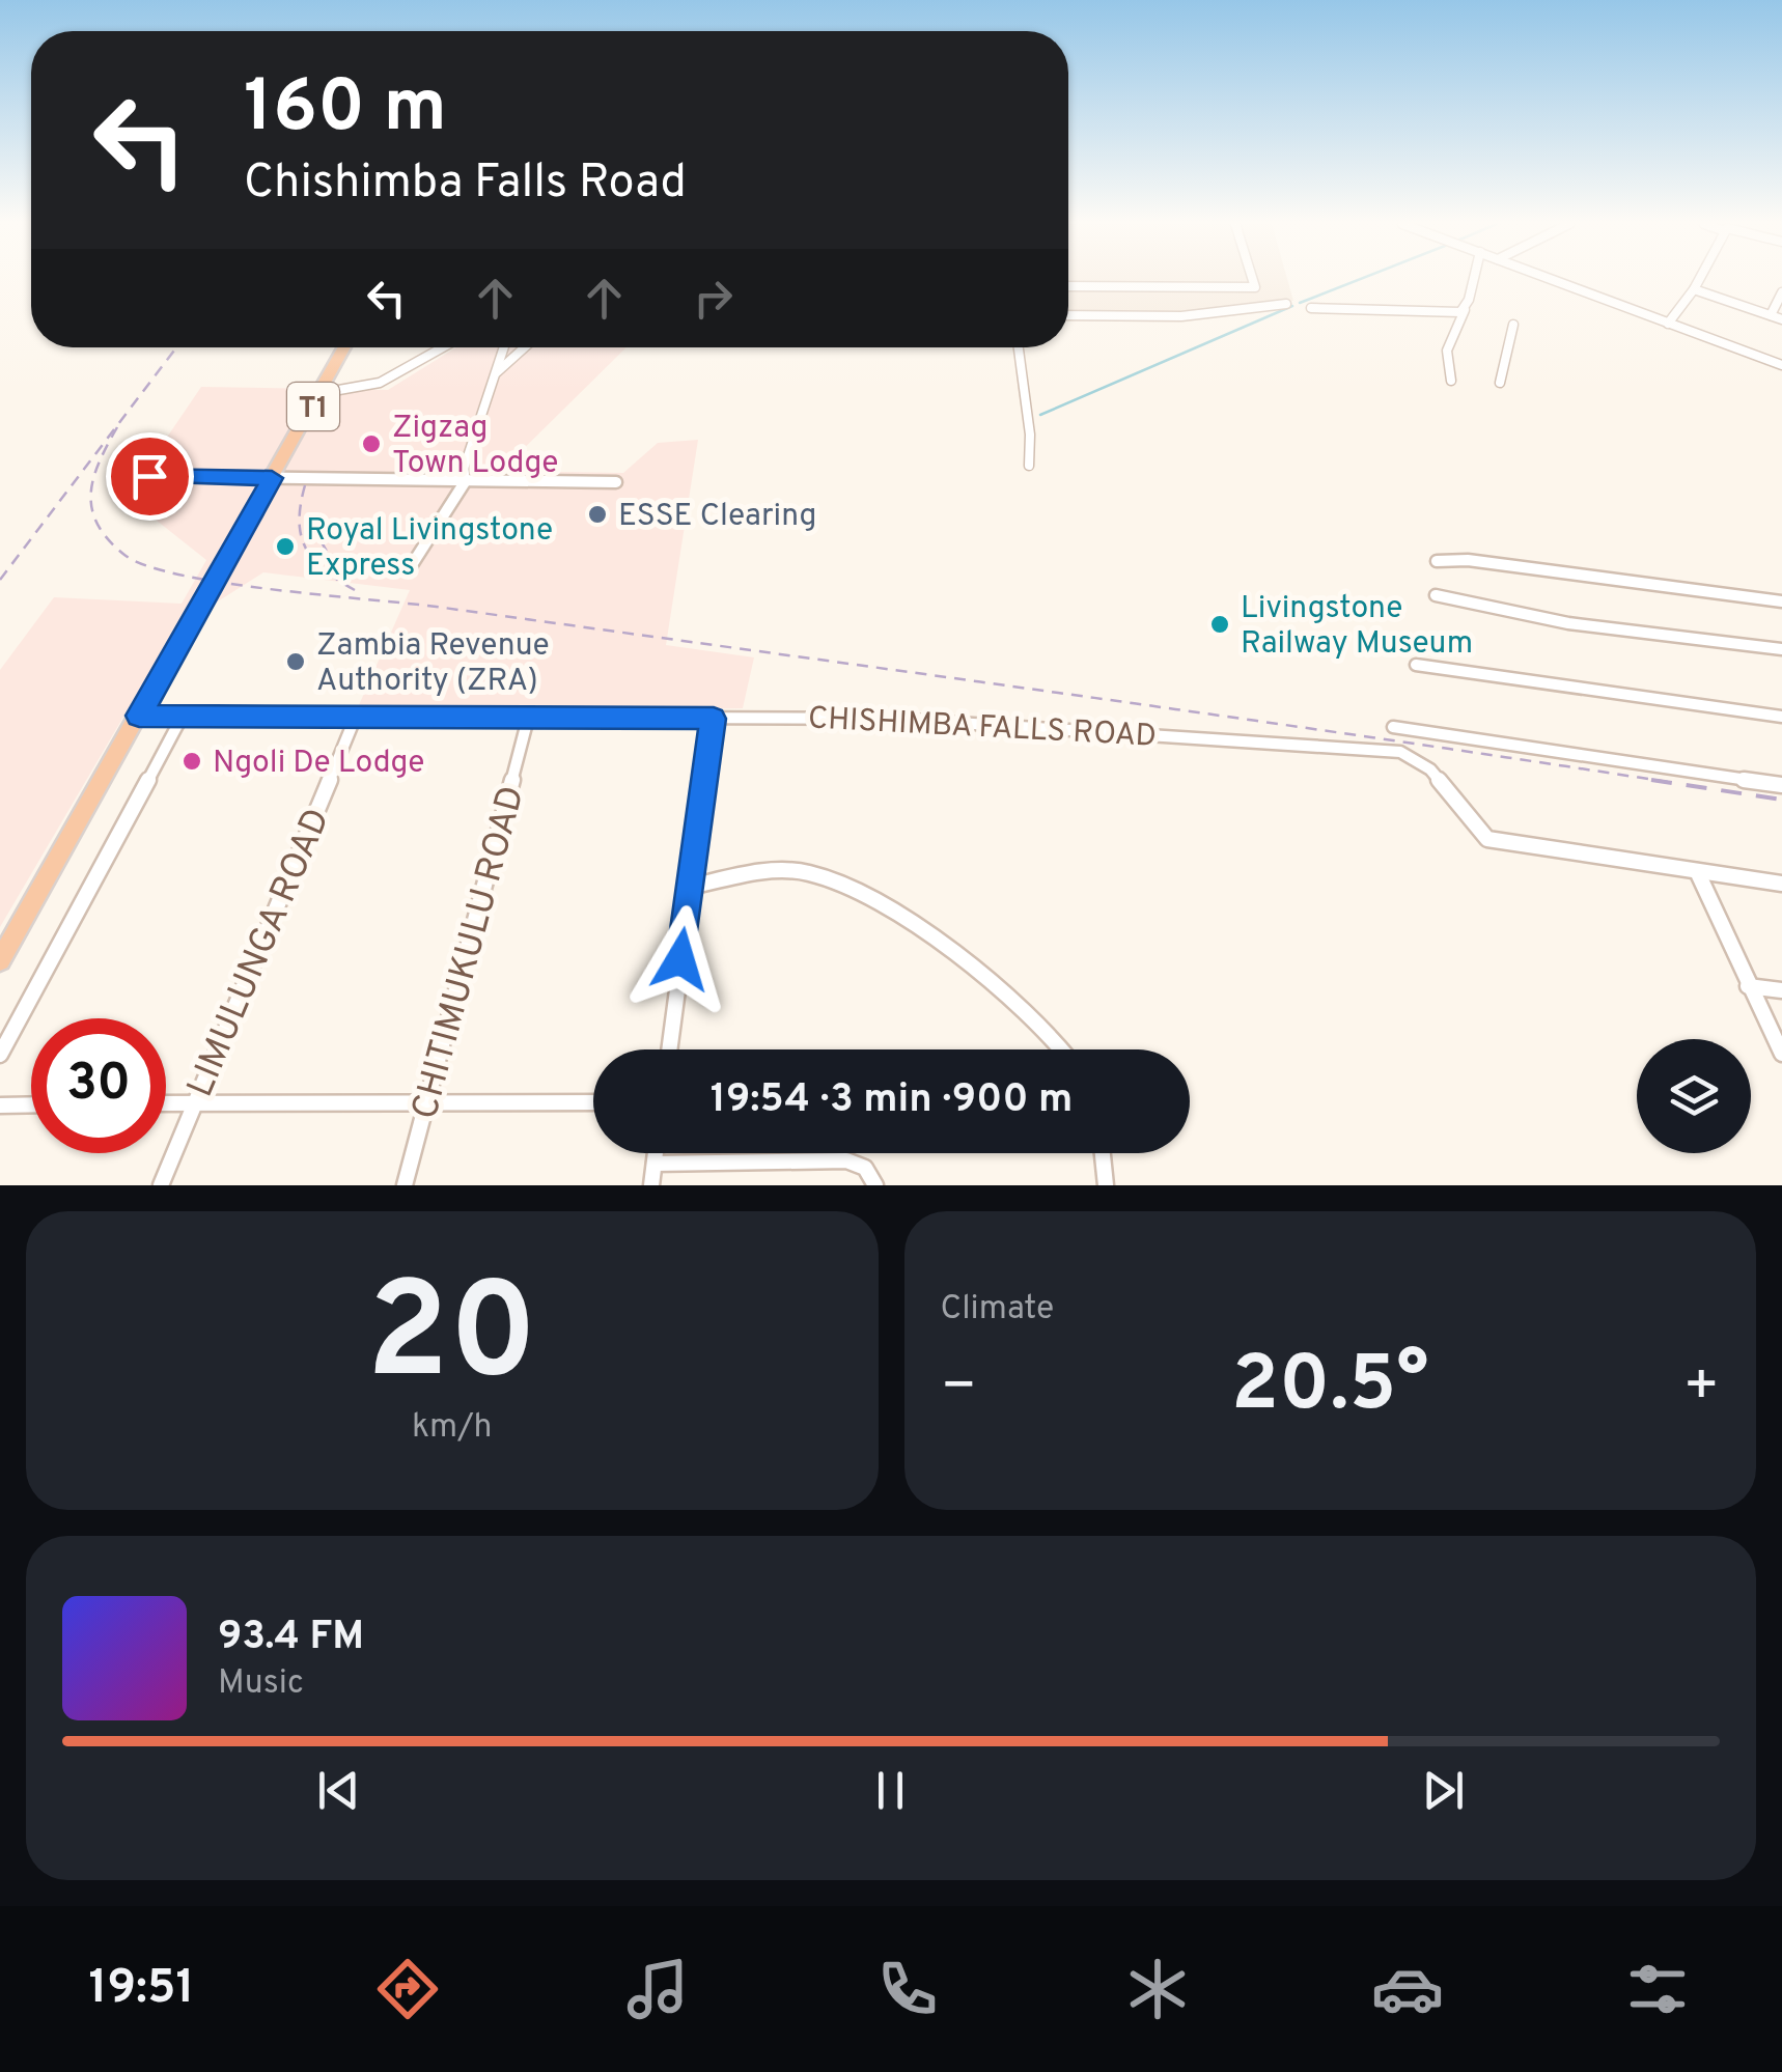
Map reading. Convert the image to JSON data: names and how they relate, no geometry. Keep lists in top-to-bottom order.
{
  "streets": {
    "highway": ["T1"],
    "street": ["CHISHIMBA FALLS ROAD", "LIMULUNGA ROAD", "CHITIMUKULU ROAD"]
  },
  "crossings": [
    ["T1", "CHISHIMBA FALLS ROAD"],
    ["CHISHIMBA FALLS ROAD", "LIMULUNGA ROAD"],
    ["CHISHIMBA FALLS ROAD", "CHITIMUKULU ROAD"]
  ],
  "places": [
    "Zigzag Town Lodge",
    "ESSE Clearing",
    "Royal Livingstone Express",
    "Livingstone Railway Museum",
    "Zambia Revenue Authority (ZRA)",
    "Ngoli De Lodge"
  ],
  "page": {
    "turn": ["160 m", "Chishimba Falls Road"],
    "limit": "30",
    "trip": "19:54 · 3 min · 900 m",
    "tile": [
      ["20", "km/h"],
      "Climate"
    ],
    "heat": ["−", "20.5°", "+"],
    "song": ["93.4 FM", "Music"],
    "tabs": "19:51"
  }
}
